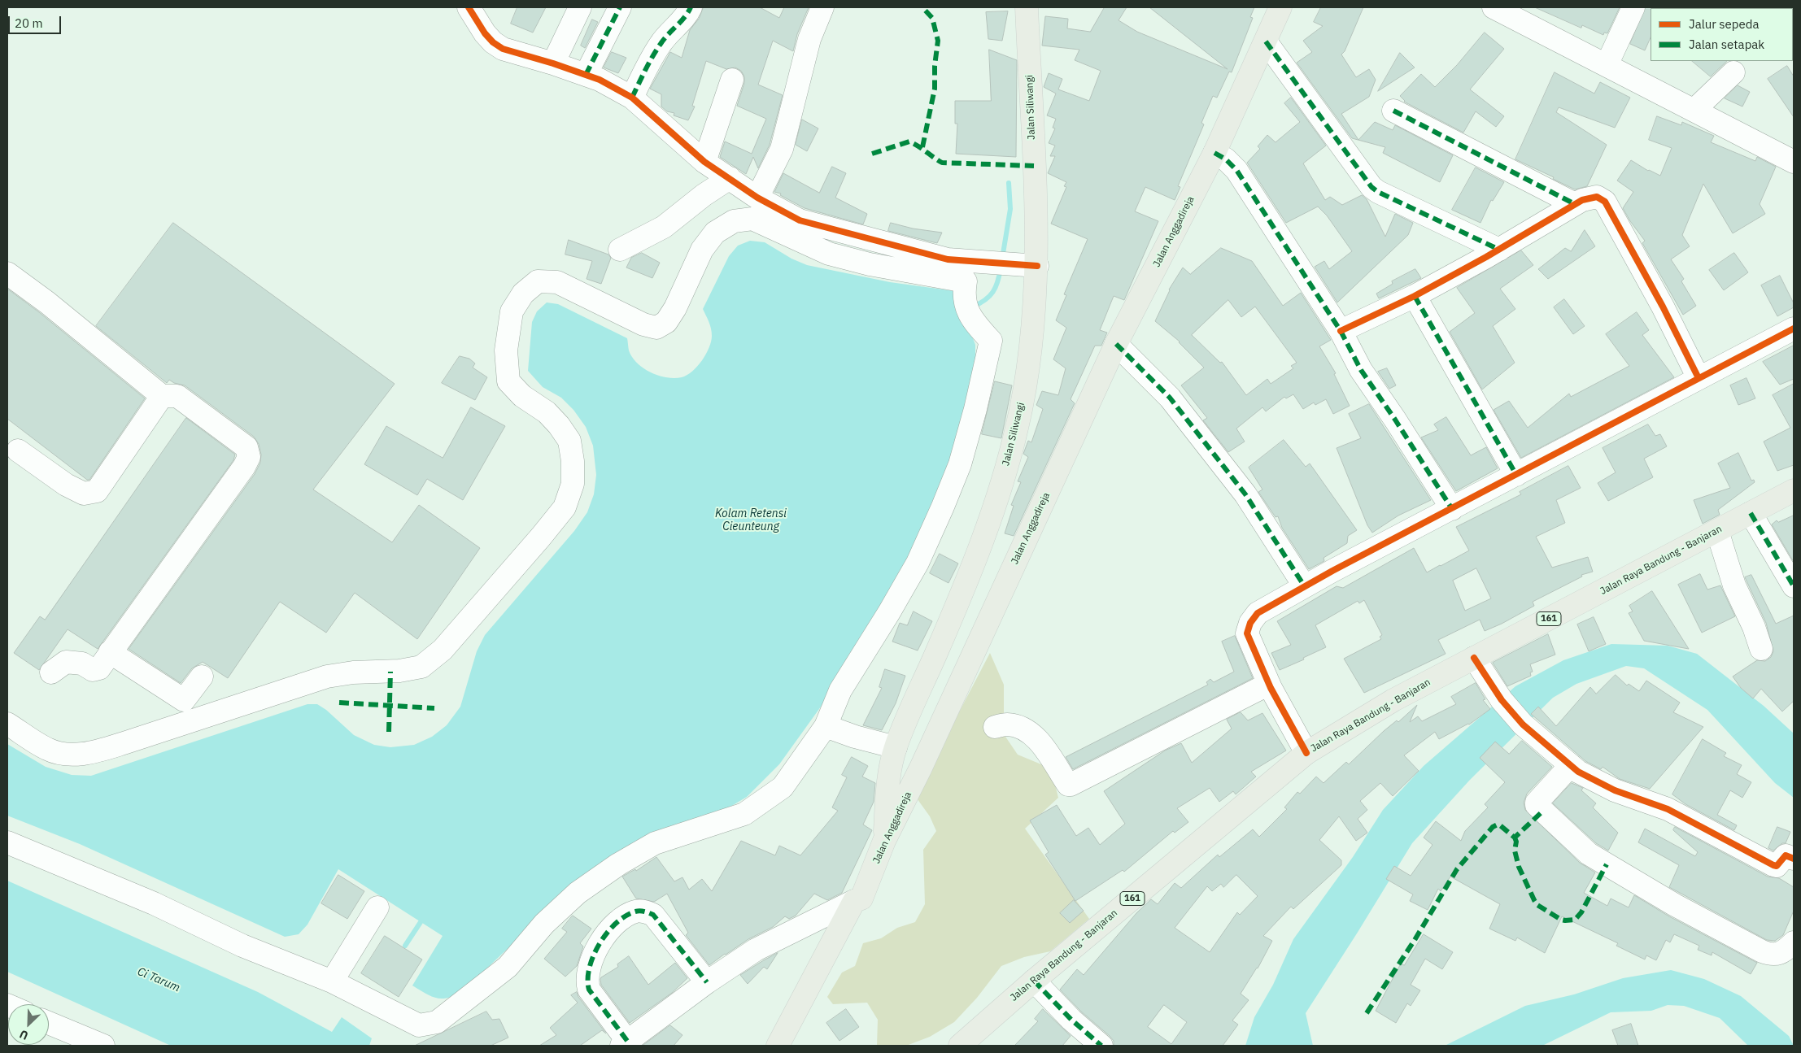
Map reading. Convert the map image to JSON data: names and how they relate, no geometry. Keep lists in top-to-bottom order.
{
  "streets": {
    "main road": [
      "Jalan Siliwangi",
      "Jalan Anggadireja",
      "Jalan Raya Bandung - Banjaran",
      "161"
    ]
  },
  "crossings": [
    ["Jalan Siliwangi", "Jalan Anggadireja"]
  ],
  "water": ["Kolam Retensi Cieunteung", "Ci Tarum"],
  "legend": ["Jalur sepeda", "Jalan setapak"],
  "scale_bar": "20 m",
  "north": "bottom left"
}
